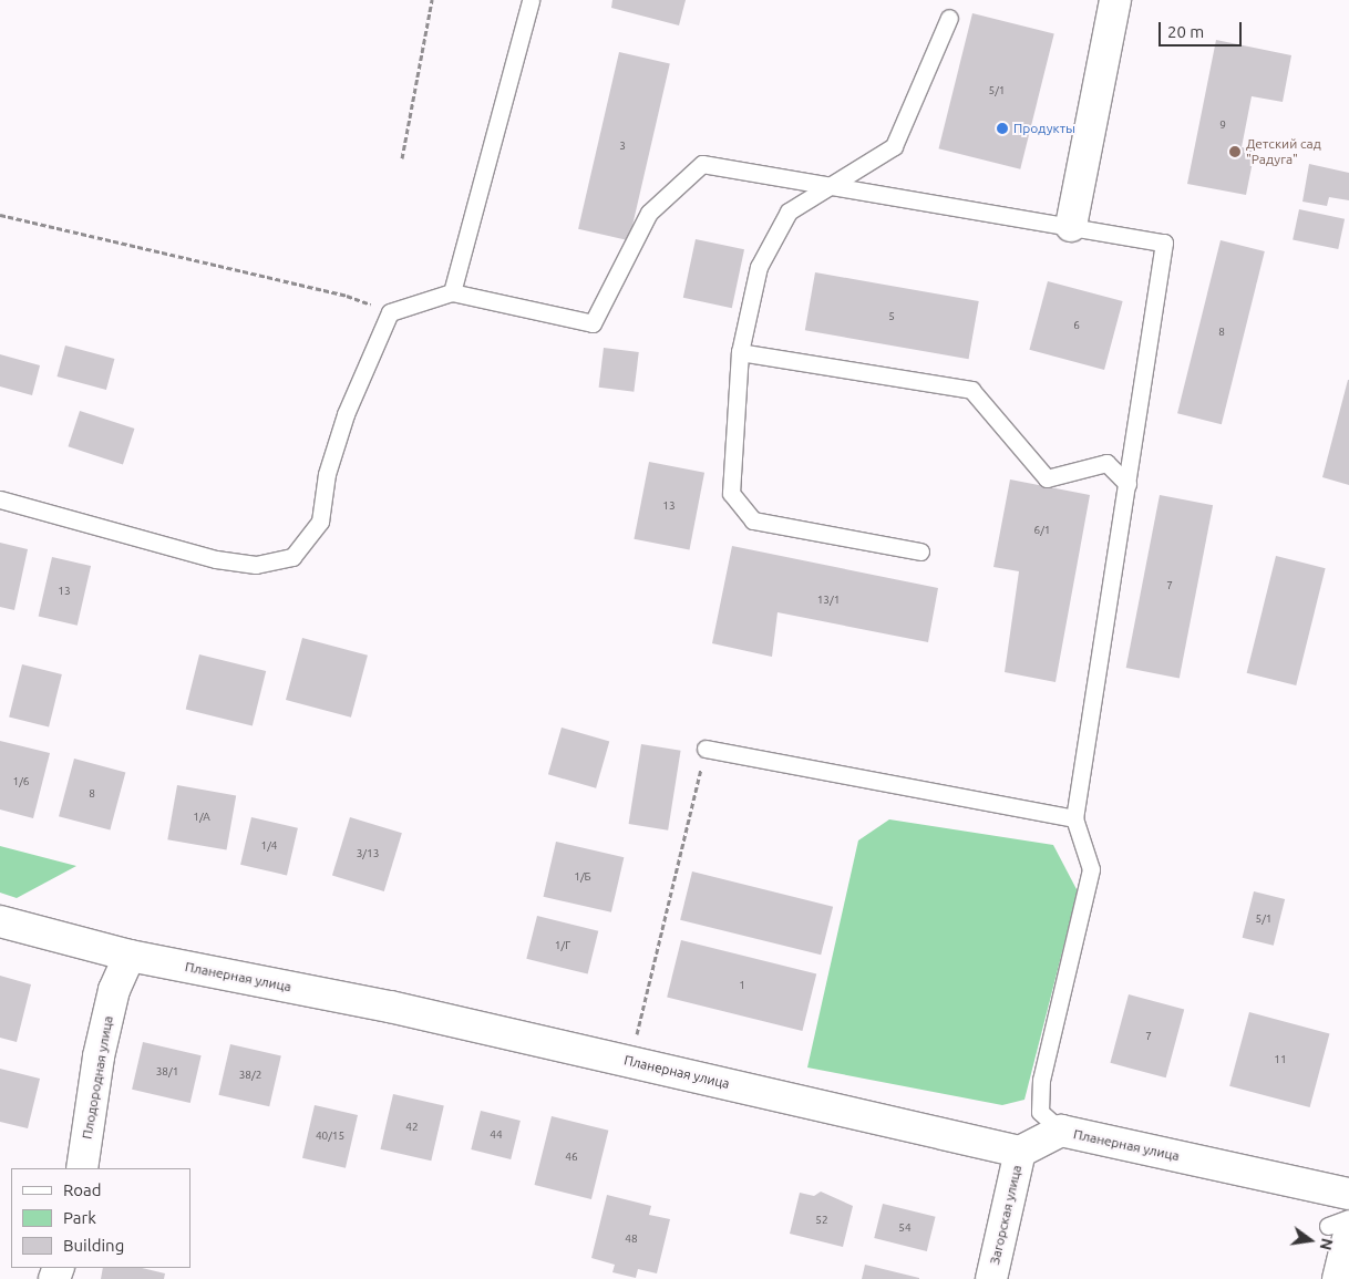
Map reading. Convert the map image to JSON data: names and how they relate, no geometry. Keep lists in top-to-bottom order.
{
  "streets": {
    "street": ["Планерная улица", "Плодородная улица", "Загорская улица"]
  },
  "crossings": [
    ["Планерная улица", "Плодородная улица"],
    ["Планерная улица", "Загорская улица"]
  ],
  "places": ["Продукты", "Детский сад \"Радуга\""],
  "house_numbers": [
    "5/1",
    "9",
    "3",
    "5",
    "6",
    "8",
    "13",
    "6/1",
    "7",
    "13",
    "13/1",
    "1/6",
    "8",
    "1/А",
    "1/4",
    "3/13",
    "1/Б",
    "5/1",
    "1/Г",
    "1",
    "7",
    "11",
    "38/1",
    "38/2",
    "42",
    "44",
    "40/15",
    "46",
    "52",
    "54",
    "48"
  ],
  "legend": ["Road", "Park", "Building"],
  "scale_bar": "20 m",
  "north": "right"
}
